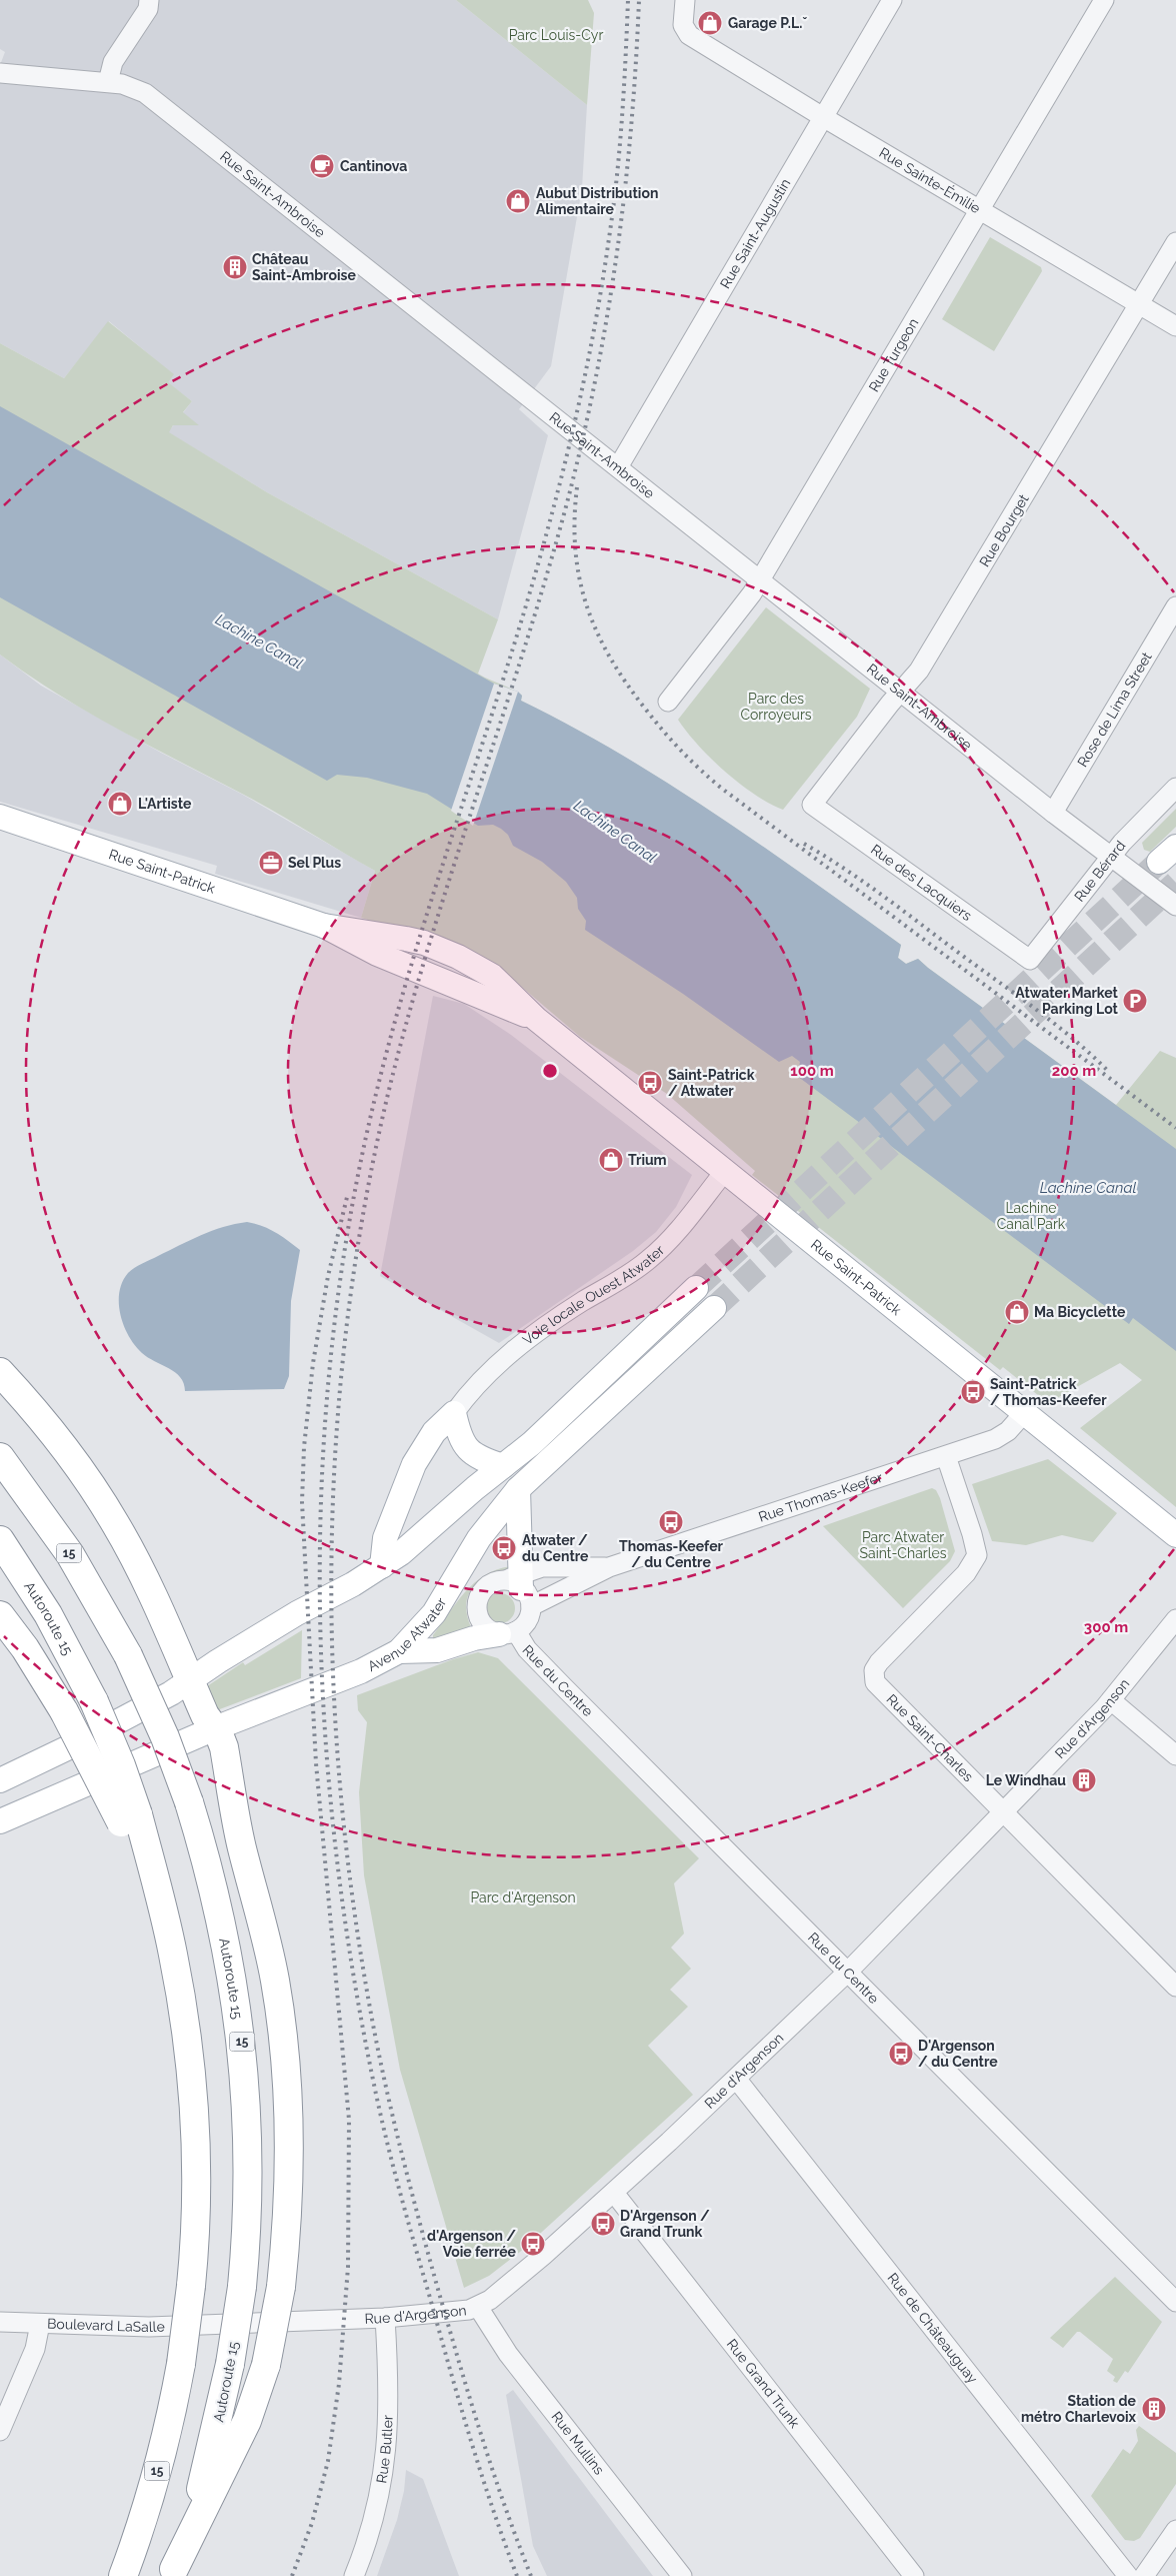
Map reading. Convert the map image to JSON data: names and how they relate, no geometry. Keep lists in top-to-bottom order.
{
  "streets": {
    "highway": ["15", "Autoroute 15"],
    "main road": ["Rue Saint-Patrick", "Avenue Atwater"],
    "street": [
      "Rue Sainte-Émilie",
      "Rue Saint-Ambroise",
      "Rue Saint-Augustin",
      "Rue Turgeon",
      "Rue Bourget",
      "Rose de Lima Street",
      "Rue Bérard",
      "Rue des Lacquiers",
      "Voie locale Ouest Atwater",
      "Rue Thomas-Keefer",
      "Rue du Centre",
      "Rue d'Argenson",
      "Rue Saint-Charles",
      "Boulevard LaSalle",
      "Rue de Châteauguay",
      "Rue Grand Trunk",
      "Rue Mullins",
      "Rue Butler"
    ]
  },
  "crossings": [
    ["Rue Sainte-Émilie", "Rue Saint-Augustin"],
    ["Rue Sainte-Émilie", "Rue Turgeon"],
    ["Rue Sainte-Émilie", "Rue Bourget"],
    ["Rue Saint-Ambroise", "Rue Saint-Augustin"],
    ["Rue Saint-Ambroise", "Rue Turgeon"],
    ["Rue Saint-Ambroise", "Rue Bourget"],
    ["Rue Saint-Ambroise", "Rose de Lima Street"],
    ["Rue Saint-Ambroise", "Rue Bérard"],
    ["Rue Bourget", "Rue des Lacquiers"],
    ["Rue Saint-Patrick", "Voie locale Ouest Atwater"],
    ["Rue Saint-Patrick", "Rue Thomas-Keefer"],
    ["Rue Bérard", "Rue des Lacquiers"],
    ["Rue Thomas-Keefer", "Rue du Centre"],
    ["Rue Thomas-Keefer", "Rue Saint-Charles"],
    ["Rue du Centre", "Rue d'Argenson"],
    ["Rue d'Argenson", "Rue Saint-Charles"],
    ["Rue d'Argenson", "Boulevard LaSalle"],
    ["Rue d'Argenson", "Rue de Châteauguay"],
    ["Rue d'Argenson", "Rue Grand Trunk"],
    ["Rue d'Argenson", "Rue Mullins"],
    ["Rue d'Argenson", "Rue Butler"]
  ],
  "water": ["Lachine Canal"],
  "parks": [
    "Parc Louis-Cyr",
    "Parc des Corroyeurs",
    "Lachine Canal Park",
    "Parc Atwater Saint-Charles",
    "Parc d'Argenson"
  ],
  "places": {
    "shop": [
      "Garage P.L.ˇ",
      "Aubut Distribution Alimentaire",
      "L'Artiste",
      "Trium",
      "Ma Bicyclette"
    ],
    "cafe": ["Cantinova"],
    "building": ["Château Saint-Ambroise", "Le Windhau", "Station de métro Charlevoix"],
    "office": ["Sel Plus"],
    "parking": ["Atwater Market Parking Lot"],
    "bus stop": [
      "Saint-Patrick / Atwater",
      "Saint-Patrick / Thomas-Keefer",
      "Thomas-Keefer / du Centre",
      "Atwater / du Centre",
      "D'Argenson / du Centre",
      "D'Argenson / Grand Trunk",
      "d'Argenson / Voie ferrée"
    ]
  },
  "rings": ["100 m", "200 m", "300 m"]
}
